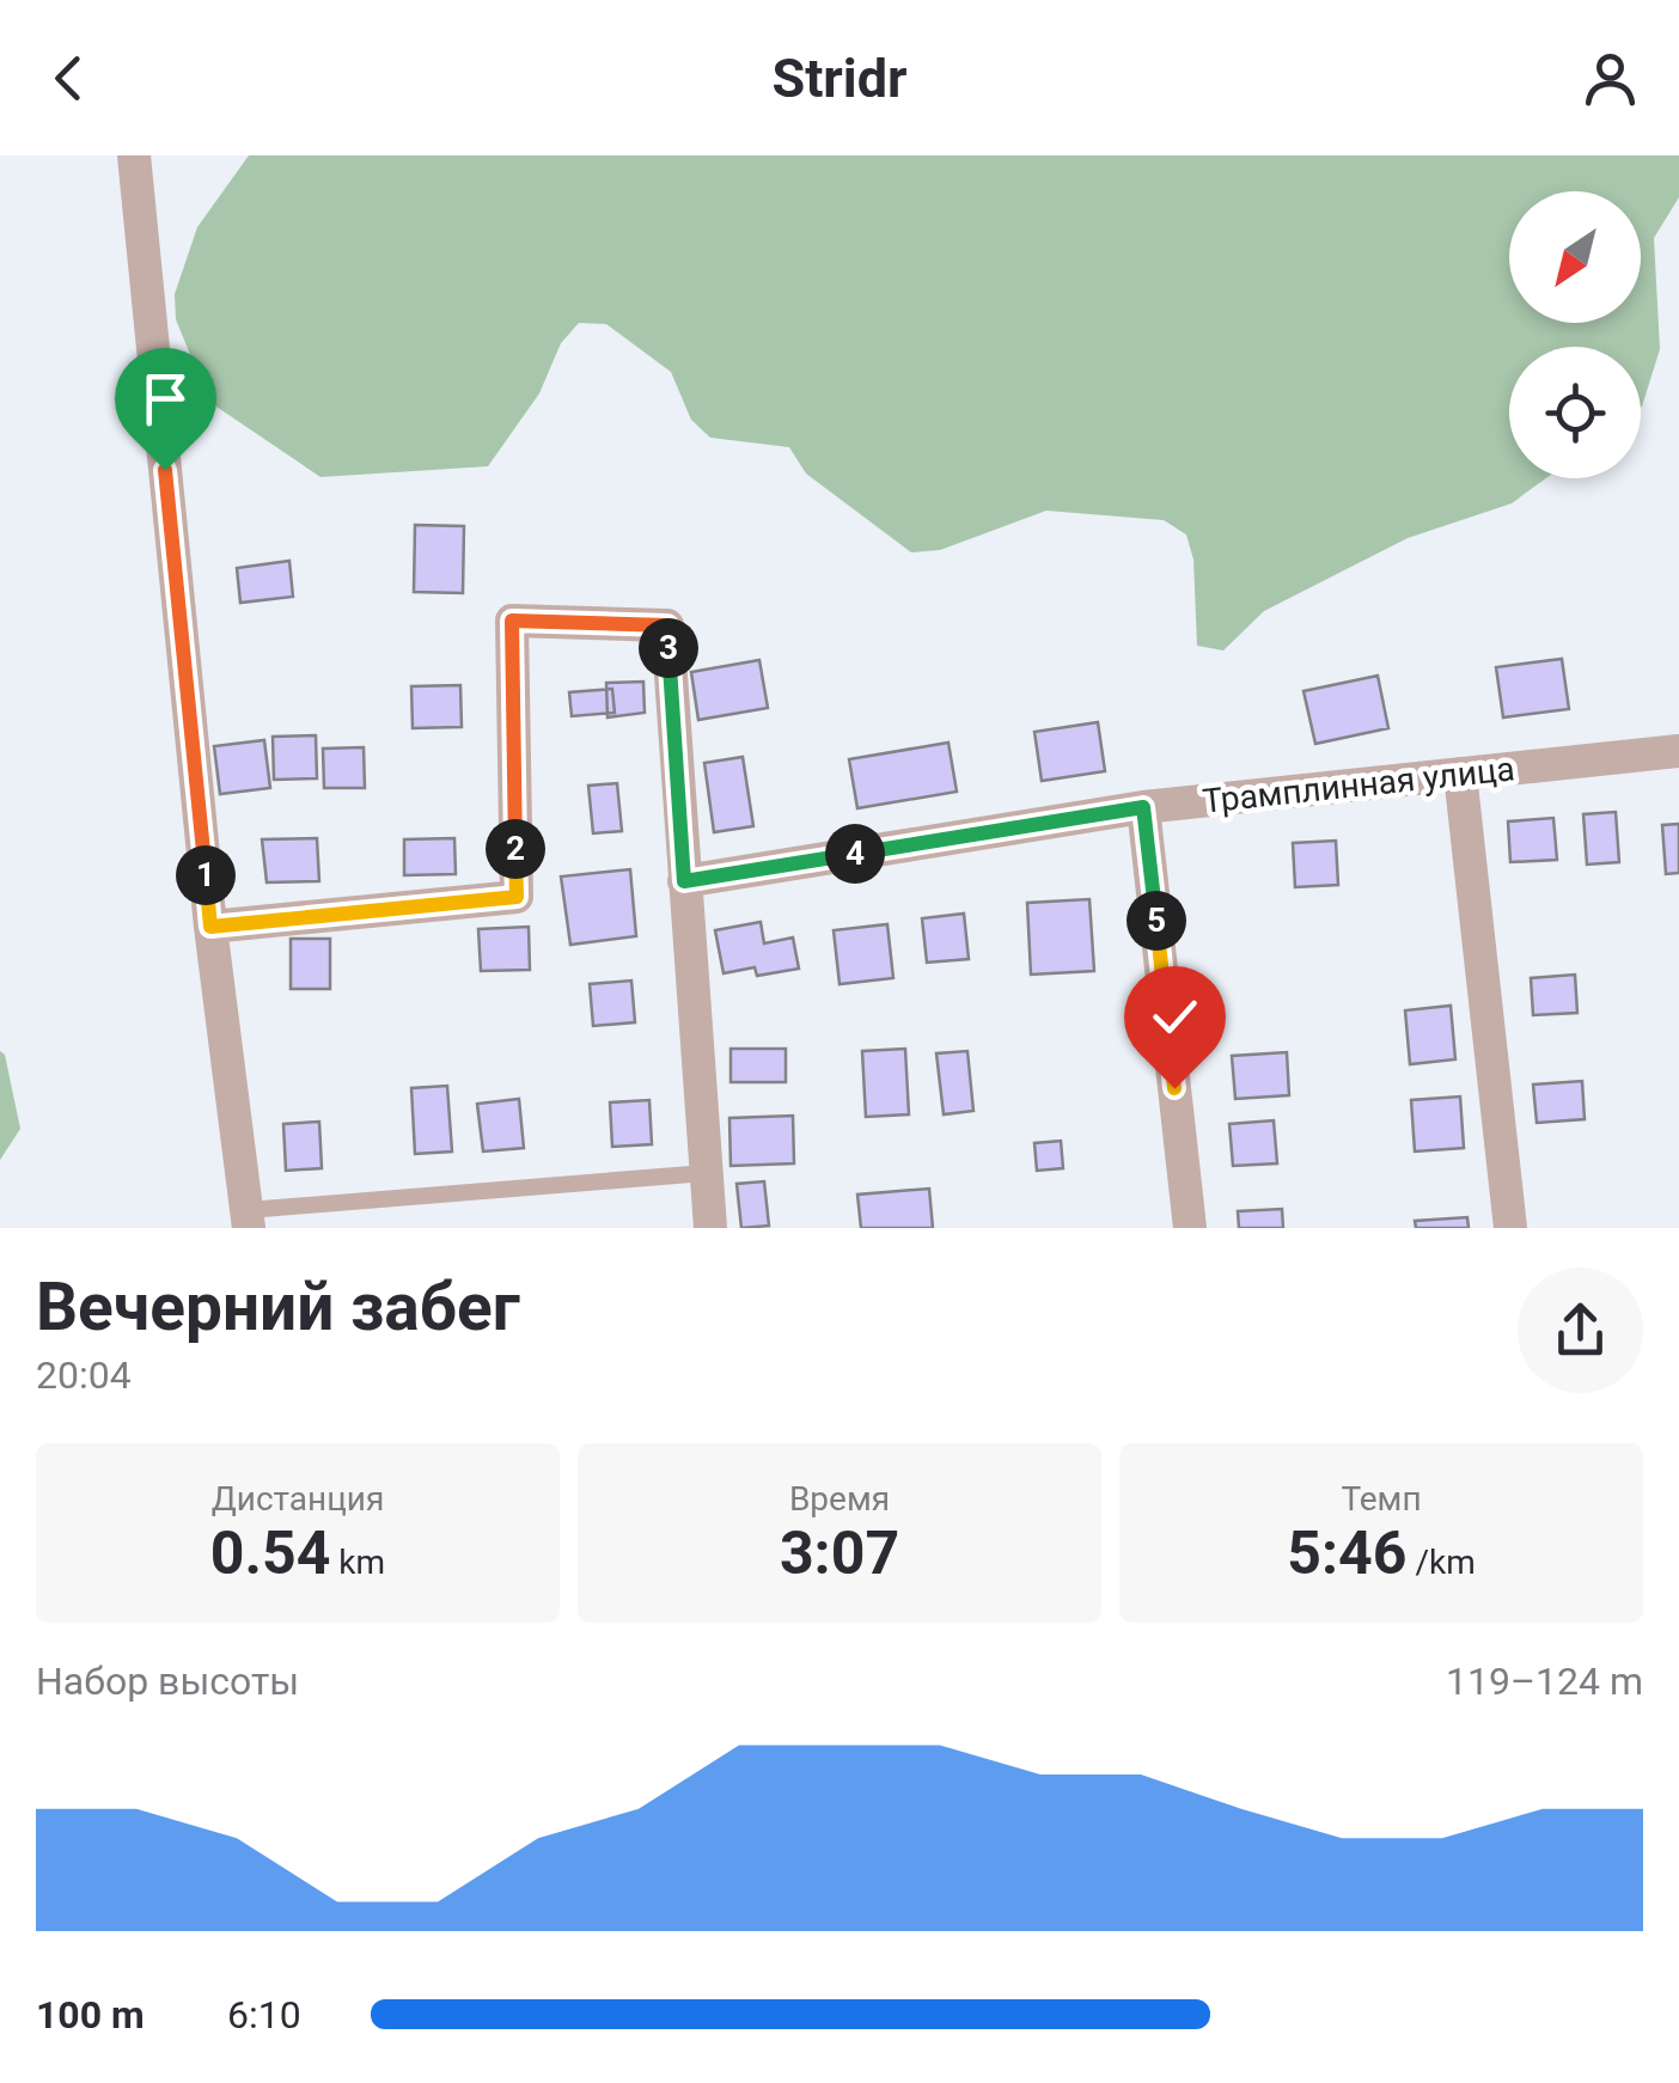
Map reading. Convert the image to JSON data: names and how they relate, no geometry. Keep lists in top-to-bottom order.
{
  "streets": {
    "street": ["Трамплинная улица"]
  },
  "north": "bottom left",
  "page": {
    "header": "Stridr",
    "pins": [
      "3",
      "2",
      "4",
      "1",
      "5"
    ],
    "heading": ["Вечерний забег", "20:04"],
    "stats": [
      ["Дистанция", "0.54 km"],
      ["Время", "3:07"],
      ["Темп", "5:46 /km"]
    ],
    "chart": ["Набор высоты", "119–124 m"],
    "list": [
      {
        "name": "100 m",
        "note": "6:10"
      }
    ]
  }
}
